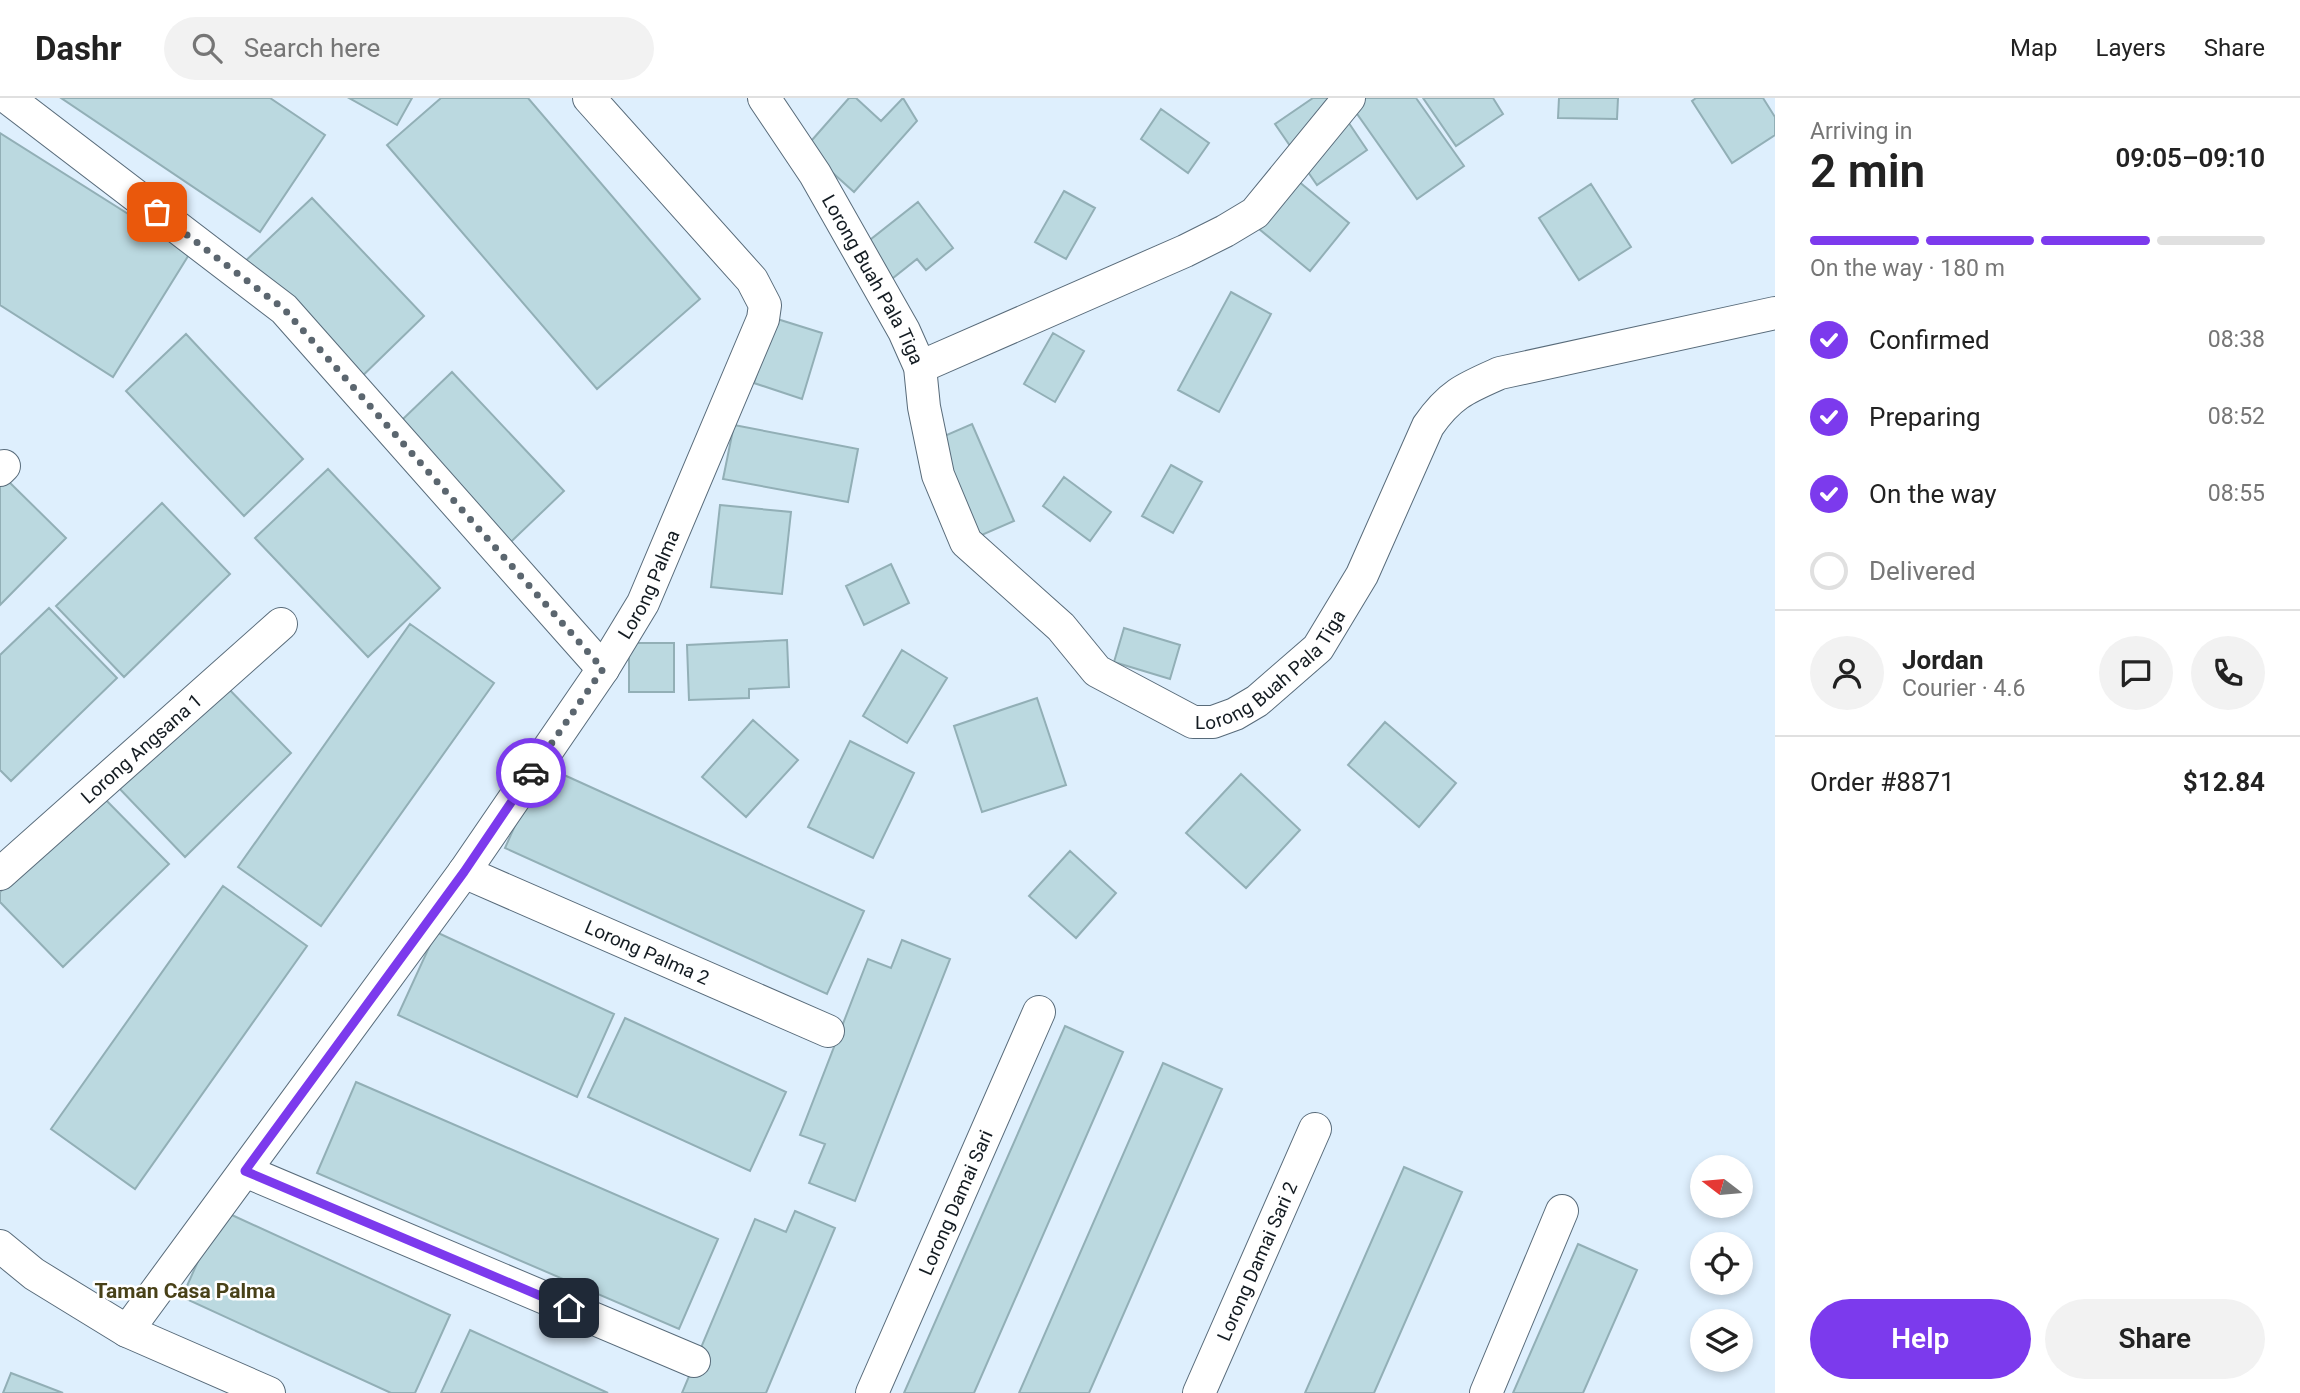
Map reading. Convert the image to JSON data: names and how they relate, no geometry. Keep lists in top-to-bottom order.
{
  "streets": {
    "street": [
      "Lorong Buah Pala Tiga",
      "Lorong Palma",
      "Lorong Angsana 1",
      "Lorong Palma 2",
      "Lorong Damai Sari",
      "Lorong Damai Sari 2"
    ]
  },
  "crossings": [
    ["Lorong Palma", "Lorong Palma 2"]
  ],
  "districts": ["Taman Casa Palma"],
  "north": "left",
  "page": {
    "header": "Dashr",
    "search": "Search here",
    "nav": ["Map", "Layers", "Share"],
    "heading": ["2 min", "Arriving in", "09:05–09:10"],
    "panel": [
      "Jordan",
      "Courier · 4.6",
      "Order #8871",
      "$12.84"
    ],
    "bar": "On the way · 180 m",
    "list": [
      ["Confirmed", "08:38"],
      ["Preparing", "08:52"],
      ["On the way", "08:55"],
      "Delivered"
    ],
    "buttons": ["Help", "Share"]
  }
}
